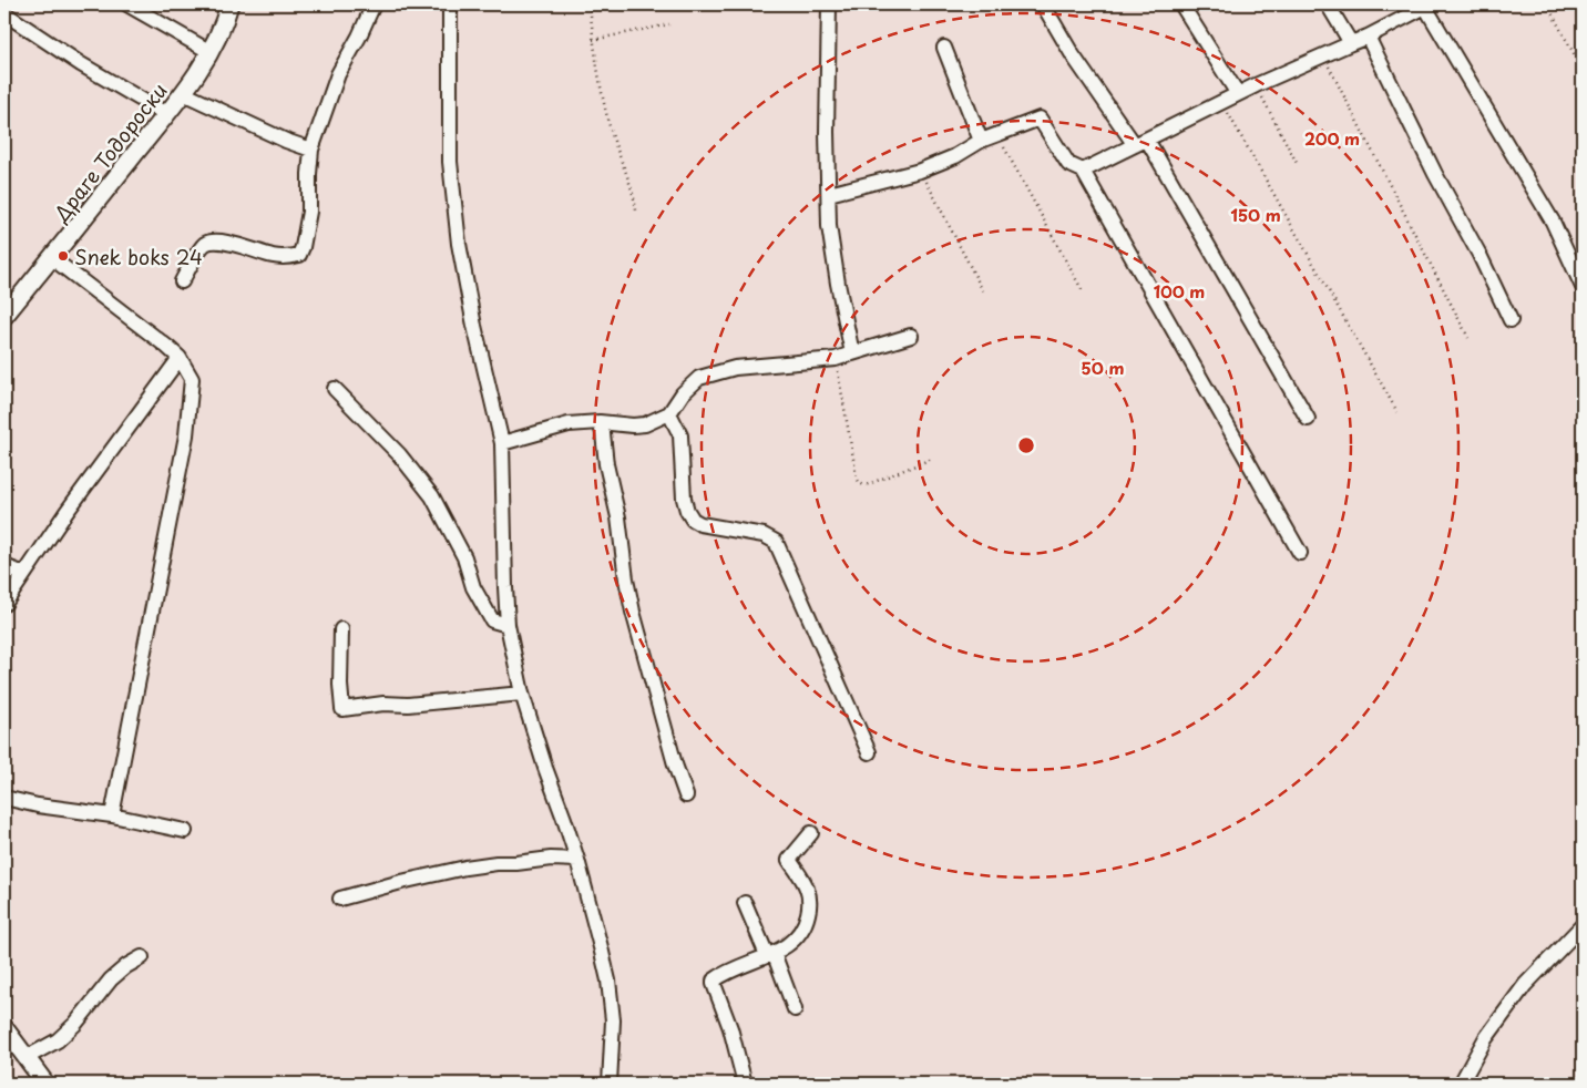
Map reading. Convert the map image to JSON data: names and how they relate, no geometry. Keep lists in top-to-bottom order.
{
  "streets": {
    "street": ["Драге Тодороски"]
  },
  "places": ["Snek boks 24"],
  "rings": [
    "200 m",
    "150 m",
    "100 m",
    "50 m"
  ]
}
